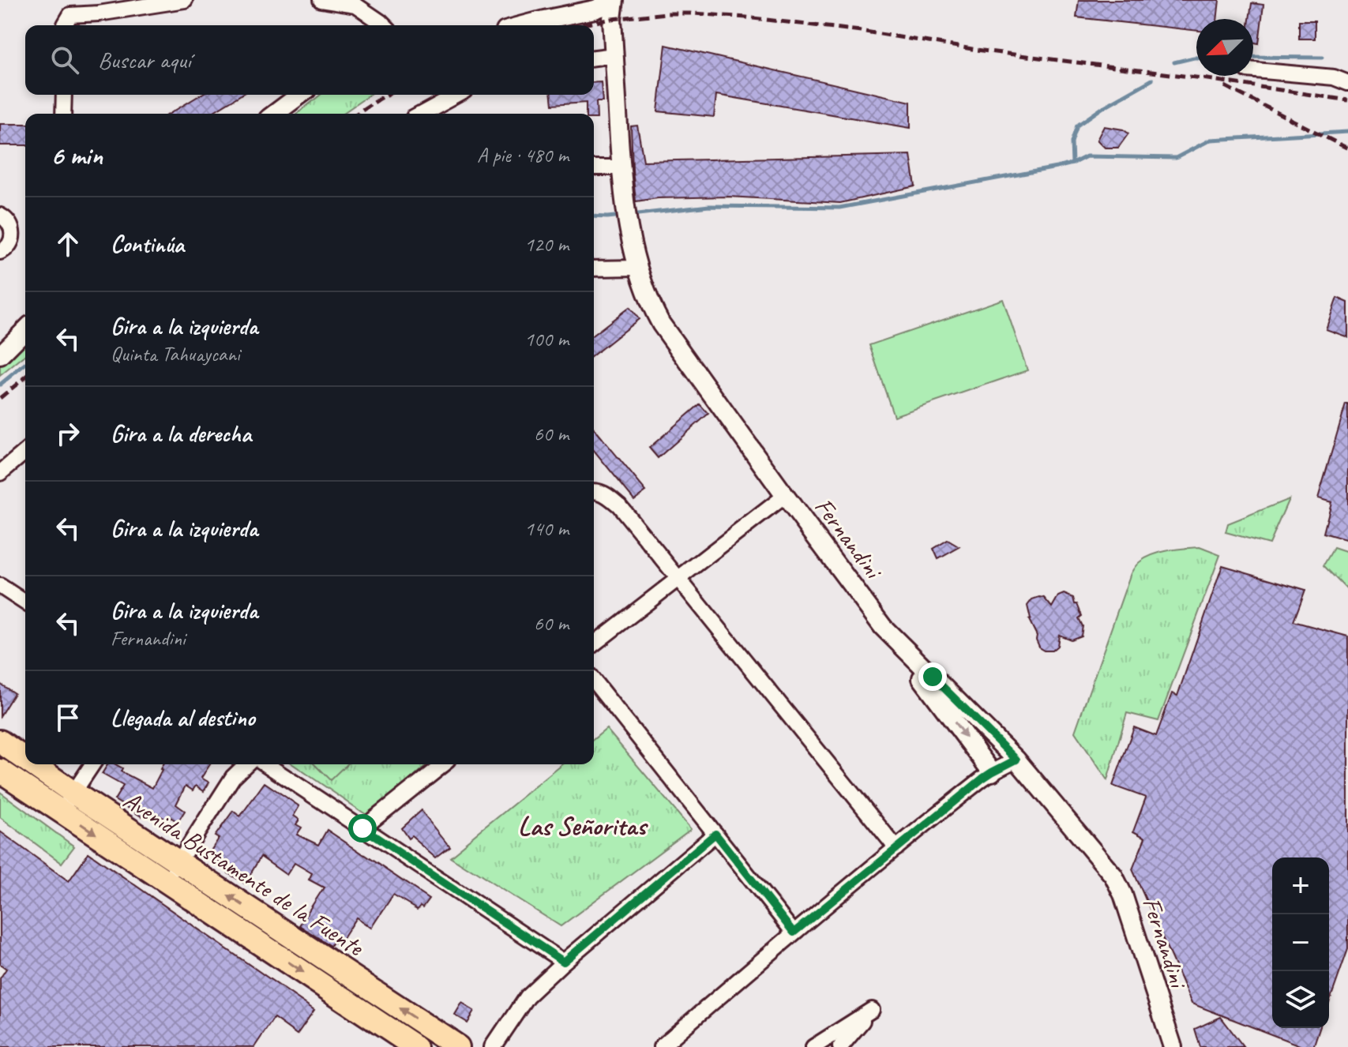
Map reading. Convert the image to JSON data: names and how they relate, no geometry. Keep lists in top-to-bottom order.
{
  "streets": {
    "main road": ["Avenida Bustamente de la Fuente"],
    "street": ["Fernandini"]
  },
  "districts": ["Las Señoritas"],
  "north": "bottom left",
  "page": {
    "search": "Buscar aquí",
    "heading": ["6 min", "A pie · 480 m"],
    "list": [
      ["Continúa", "120 m"],
      ["Gira a la izquierda", "Quinta Tahuaycani", "100 m"],
      ["Gira a la derecha", "60 m"],
      ["Gira a la izquierda", "140 m"],
      ["Gira a la izquierda", "Fernandini", "60 m"],
      "Llegada al destino"
    ],
    "map_buttons": ["+", "−"]
  }
}
